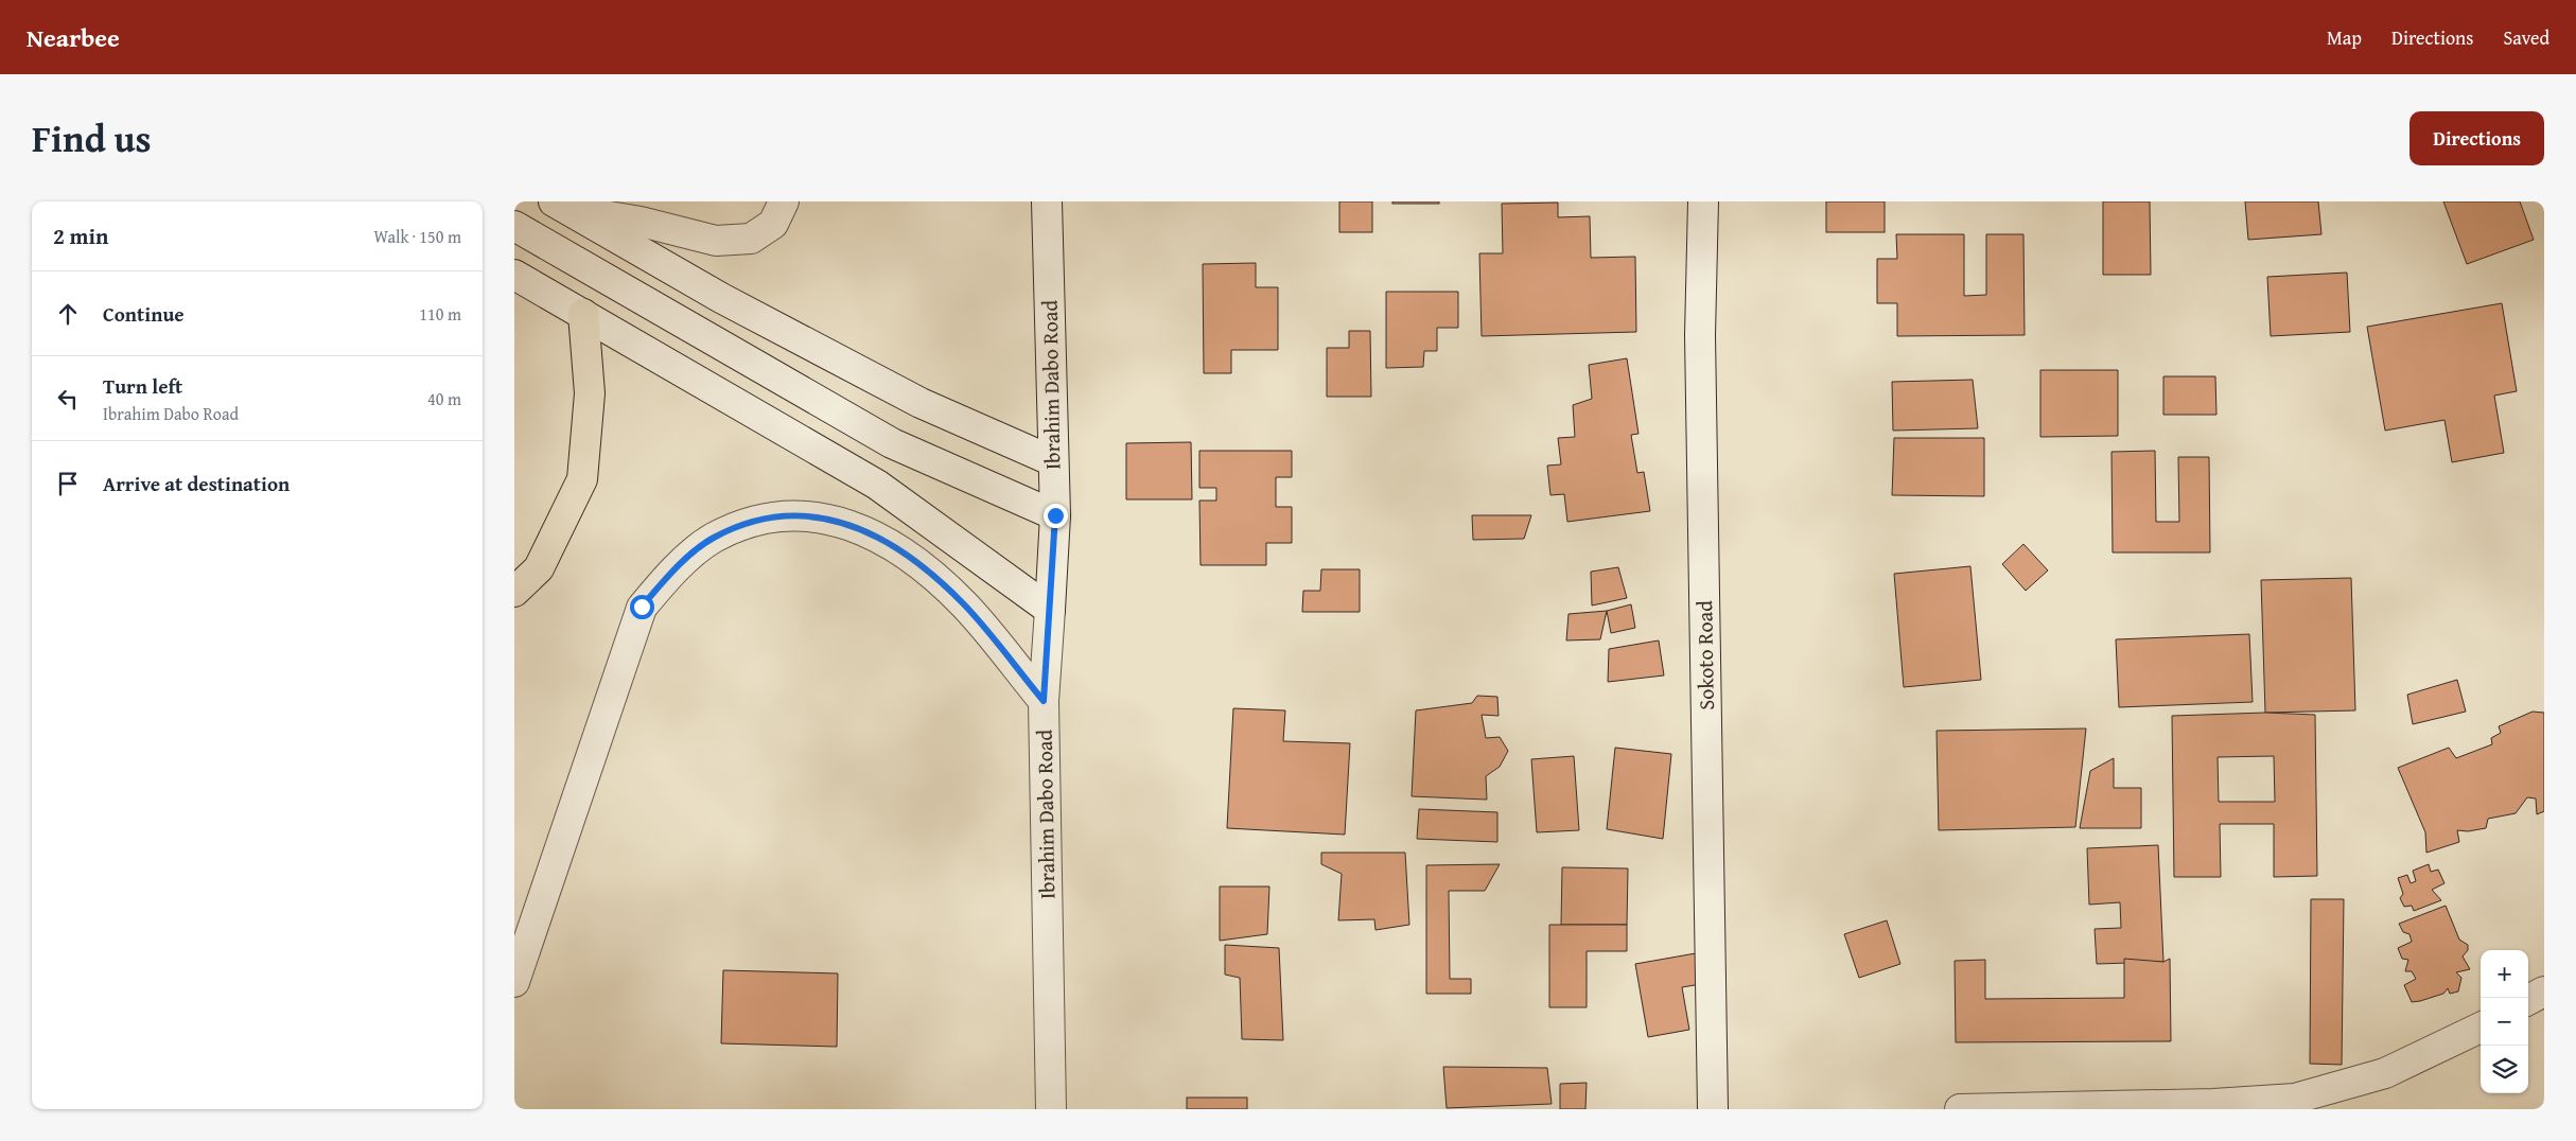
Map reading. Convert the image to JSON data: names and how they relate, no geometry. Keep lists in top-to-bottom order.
{
  "streets": {
    "street": ["Ibrahim Dabo Road", "Sokoto Road"]
  },
  "page": {
    "header": "Nearbee",
    "nav": ["Map", "Directions", "Saved"],
    "title": "Find us",
    "buttons": "Directions",
    "heading": ["2 min", "Walk · 150 m"],
    "list": [
      ["Continue", "110 m"],
      ["Turn left", "Ibrahim Dabo Road", "40 m"],
      "Arrive at destination"
    ],
    "map_buttons": ["+", "−"]
  }
}
